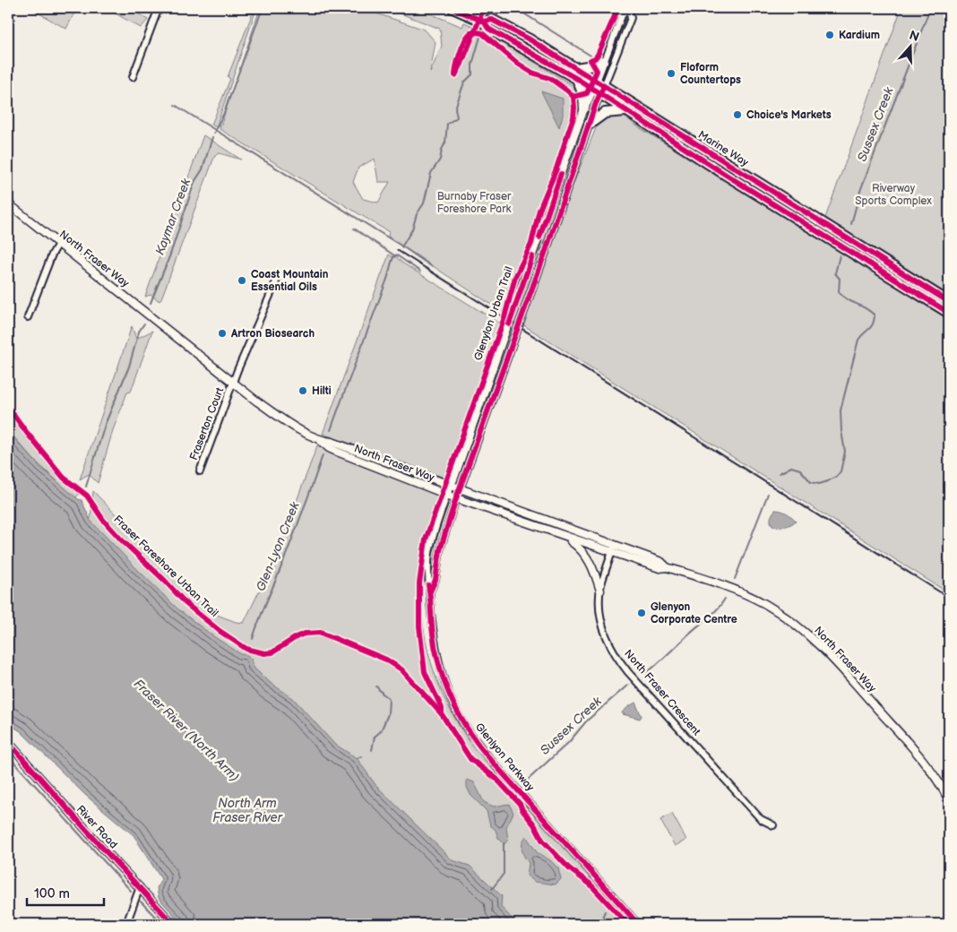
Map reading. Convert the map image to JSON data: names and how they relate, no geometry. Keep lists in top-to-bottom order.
{
  "streets": {
    "main road": ["Marine Way"],
    "street": [
      "North Fraser Way",
      "Fraserton Court",
      "North Fraser Crescent",
      "Glenlyon Parkway",
      "River Road"
    ],
    "cycle path": ["Glenylon Urban Trail", "Fraser Foreshore Urban Trail"]
  },
  "crossings": [
    ["Marine Way", "Glenlyon Parkway"],
    ["North Fraser Way", "Fraserton Court"],
    ["North Fraser Way", "North Fraser Crescent"],
    ["North Fraser Way", "Glenlyon Parkway"]
  ],
  "water": [
    "Sussex Creek",
    "Kaymar Creek",
    "Glen-Lyon Creek",
    "Fraser River (North Arm)",
    "North Arm Fraser River"
  ],
  "parks": ["Riverway Sports Complex", "Burnaby Fraser Foreshore Park"],
  "places": [
    "Kardium",
    "Floform Countertops",
    "Choice's Markets",
    "Coast Mountain Essential Oils",
    "Artron Biosearch",
    "Hilti",
    "Glenyon Corporate Centre"
  ],
  "scale_bar": "100 m",
  "north": "top"
}
